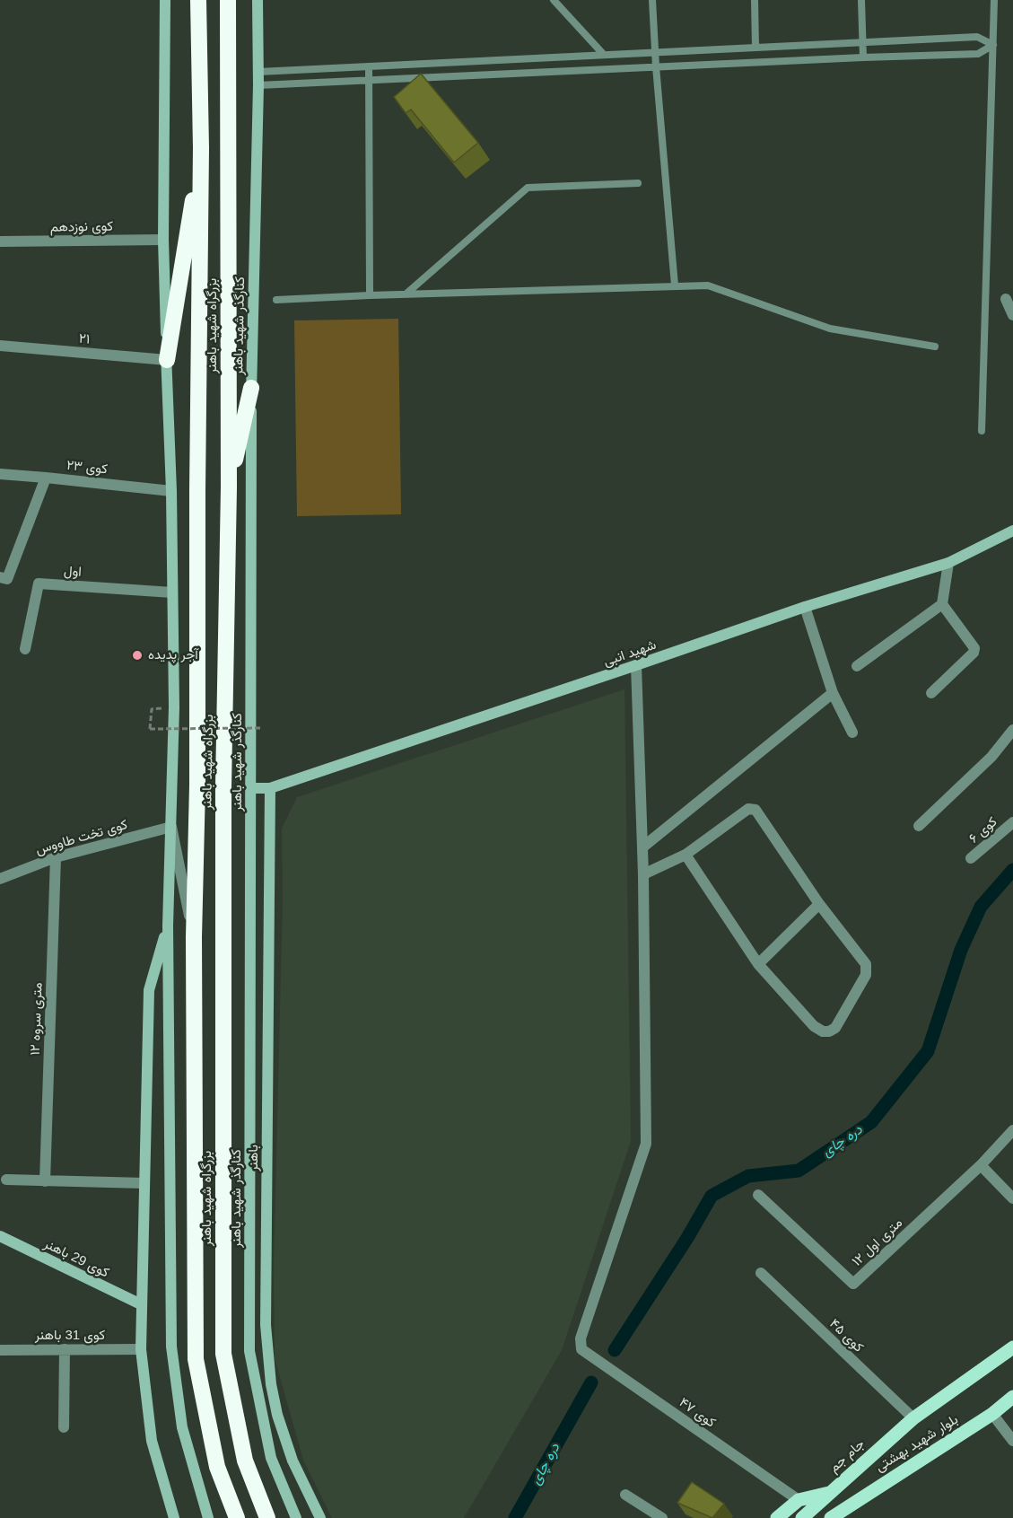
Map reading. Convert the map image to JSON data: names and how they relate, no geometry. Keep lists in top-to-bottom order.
{
  "streets": {
    "highway": ["بزرگراه شهید باهنر"],
    "main road": [
      "کنارگذر شهید باهنر",
      "شهید انبی",
      "باهنر",
      "کوی 29 باهنر",
      "بلوار شهید بهشتی",
      "جام جم"
    ],
    "street": [
      "کوی نوزدهم",
      "۲۱",
      "کوی ۲۳",
      "اول",
      "کوی ۶",
      "کوی تخت طاووس",
      "۱۲ متری سروه",
      "۱۲ متری اول",
      "کوی 31 باهنر",
      "کوی ۴۵",
      "کوی ۴۷"
    ]
  },
  "crossings": [
    ["کنارگذر شهید باهنر", "شهید انبی"],
    ["شهید انبی", "باهنر"],
    ["کوی تخت طاووس", "۱۲ متری سروه"],
    ["کوی ۴۵", "بلوار شهید بهشتی"],
    ["کوی ۴۵", "جام جم"],
    ["بلوار شهید بهشتی", "جام جم"]
  ],
  "water": ["دره چای"],
  "places": ["آجر پدیده"]
}
